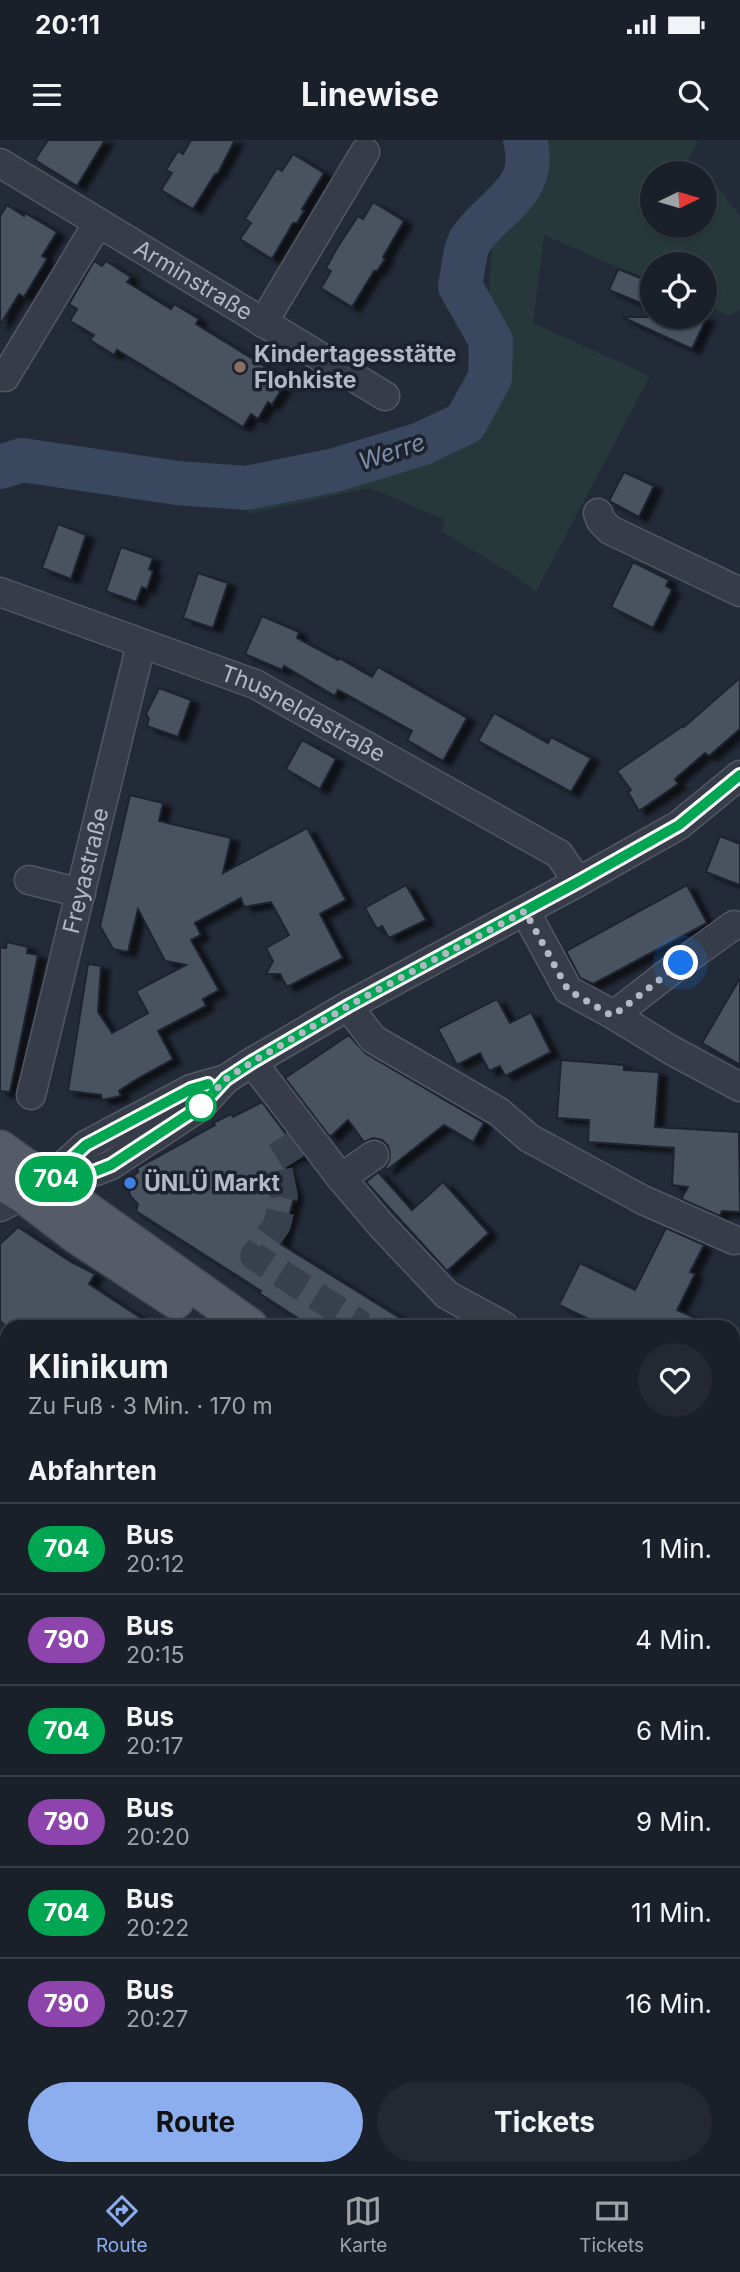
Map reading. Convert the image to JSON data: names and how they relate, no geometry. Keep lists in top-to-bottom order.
{
  "streets": {
    "street": ["Arminstraße", "Thusneldastraße", "Freyastraße"]
  },
  "crossings": [
    ["Thusneldastraße", "Freyastraße"]
  ],
  "water": ["Werre"],
  "places": ["Kindertagesstätte Flohkiste", "ÜNLÜ Markt"],
  "lines": ["bus line 704"],
  "north": "right",
  "page": {
    "status": "20:11",
    "header": "Linewise",
    "on_map": "704",
    "heading": [
      ["Klinikum", "Zu Fuß · 3 Min. · 170 m"],
      "Abfahrten"
    ],
    "list": [
      {
        "mark": "704",
        "name": "Bus",
        "note": "20:12",
        "value": "1 Min."
      },
      {
        "mark": "790",
        "name": "Bus",
        "note": "20:15",
        "value": "4 Min."
      },
      {
        "mark": "704",
        "name": "Bus",
        "note": "20:17",
        "value": "6 Min."
      },
      {
        "mark": "790",
        "name": "Bus",
        "note": "20:20",
        "value": "9 Min."
      },
      {
        "mark": "704",
        "name": "Bus",
        "note": "20:22",
        "value": "11 Min."
      },
      {
        "mark": "790",
        "name": "Bus",
        "note": "20:27",
        "value": "16 Min."
      }
    ],
    "buttons": ["Route", "Tickets"],
    "tabs": ["Route", "Karte", "Tickets"]
  }
}
